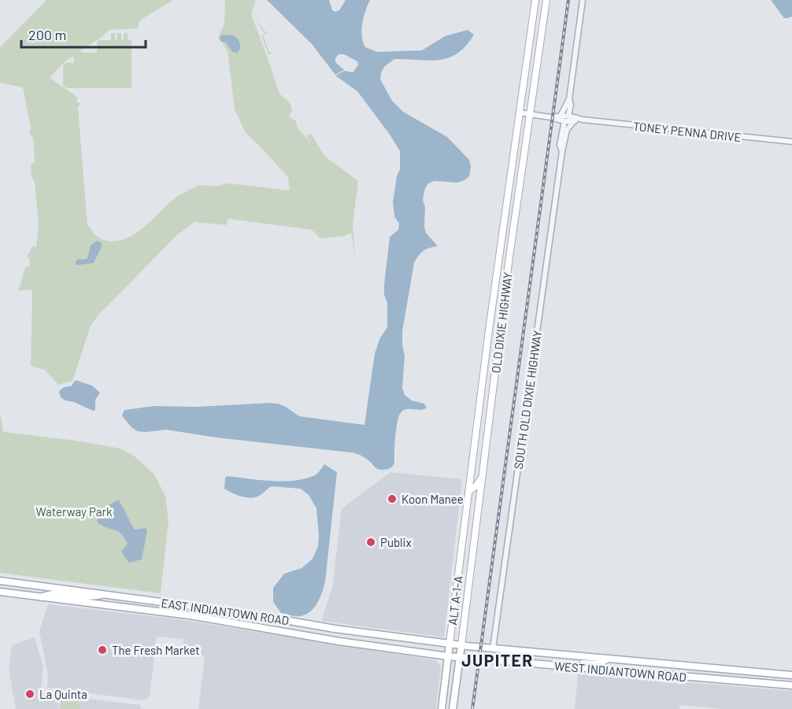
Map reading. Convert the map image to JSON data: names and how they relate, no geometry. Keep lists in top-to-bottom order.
{
  "streets": {
    "main road": [
      "OLD DIXIE HIGHWAY",
      "ALT A-1-A",
      "EAST INDIANTOWN ROAD",
      "WEST INDIANTOWN ROAD"
    ],
    "street": ["TONEY PENNA DRIVE", "SOUTH OLD DIXIE HIGHWAY"]
  },
  "crossings": [
    ["TONEY PENNA DRIVE", "OLD DIXIE HIGHWAY"],
    ["TONEY PENNA DRIVE", "SOUTH OLD DIXIE HIGHWAY"],
    ["OLD DIXIE HIGHWAY", "ALT A-1-A"],
    ["OLD DIXIE HIGHWAY", "WEST INDIANTOWN ROAD"],
    ["SOUTH OLD DIXIE HIGHWAY", "WEST INDIANTOWN ROAD"],
    ["ALT A-1-A", "EAST INDIANTOWN ROAD"],
    ["ALT A-1-A", "WEST INDIANTOWN ROAD"],
    ["EAST INDIANTOWN ROAD", "WEST INDIANTOWN ROAD"]
  ],
  "districts": ["JUPITER"],
  "parks": ["Waterway Park"],
  "places": [
    "Koon Manee",
    "Publix",
    "The Fresh Market",
    "La Quinta"
  ],
  "scale_bar": "200 m"
}
